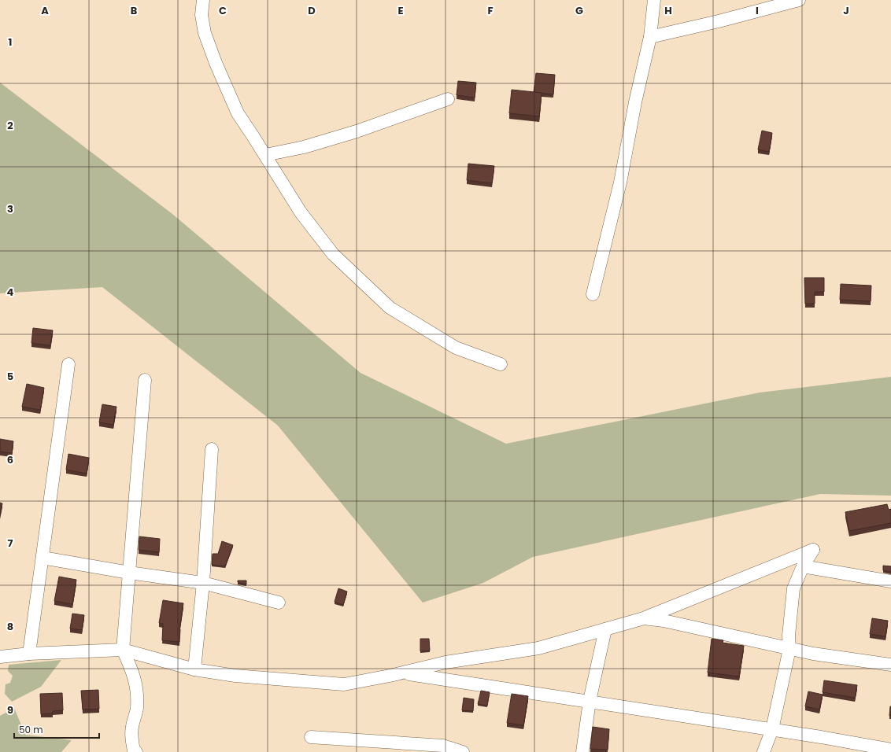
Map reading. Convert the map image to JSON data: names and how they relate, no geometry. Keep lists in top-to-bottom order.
{
  "scale_bar": "50 m",
  "grid": {
    "columns": [
      "A",
      "B",
      "C",
      "D",
      "E",
      "F",
      "G",
      "H",
      "I",
      "J"
    ],
    "rows": [
      "1",
      "2",
      "3",
      "4",
      "5",
      "6",
      "7",
      "8",
      "9"
    ]
  }
}
